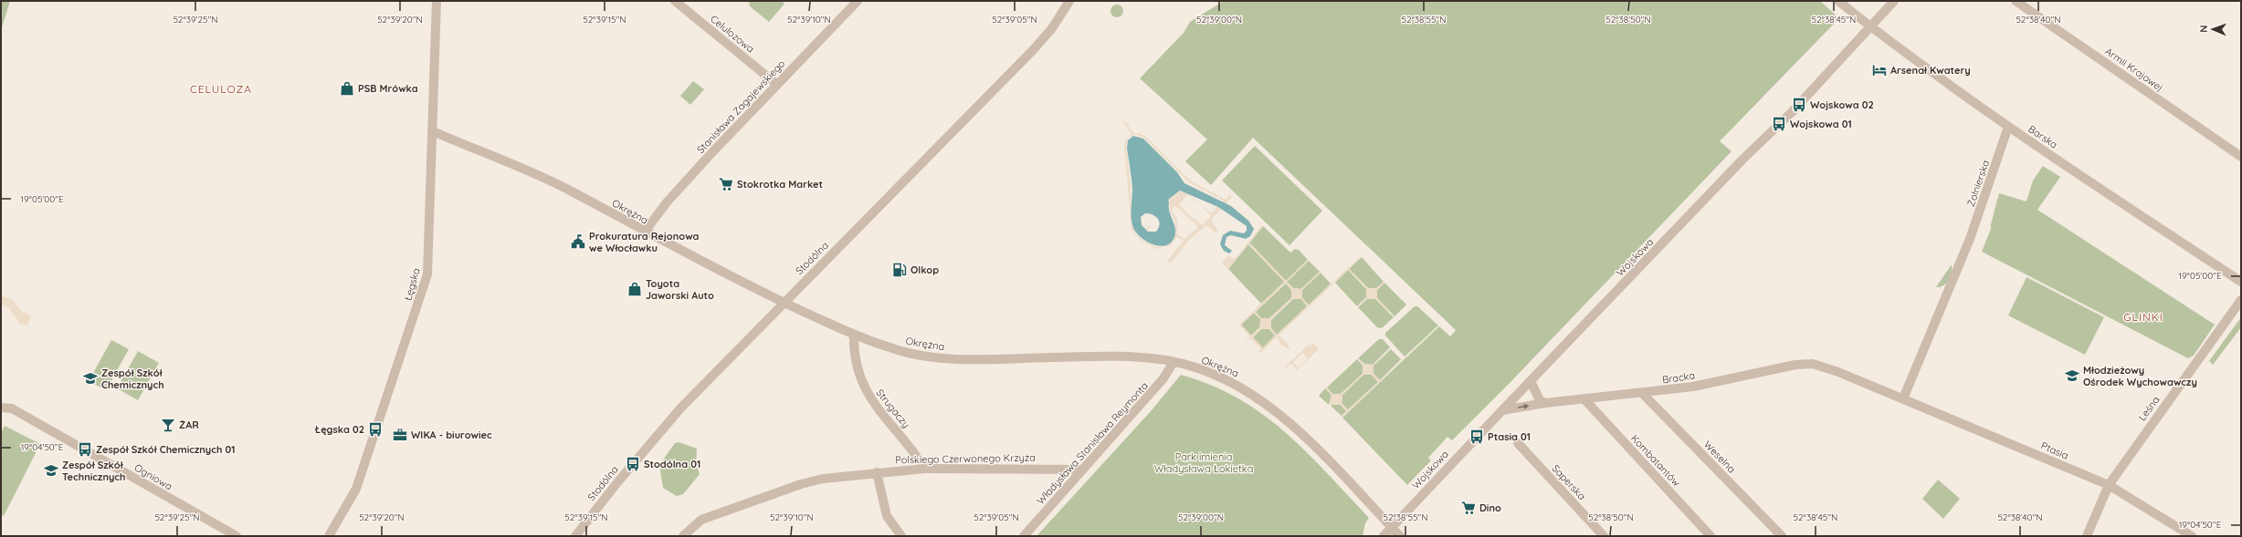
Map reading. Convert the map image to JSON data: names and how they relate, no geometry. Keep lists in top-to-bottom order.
{
  "streets": {
    "street": [
      "Celulozowa",
      "Armii Krajowej",
      "Stanisława Zagajewskiego",
      "Barska",
      "Żołnierska",
      "Okrężna",
      "Wojskowa",
      "Stodólna",
      "Łęgska",
      "Bracka",
      "Strugaczy",
      "Leśna",
      "Władysława Stanisława Reymonta",
      "Ptasia",
      "Weselna",
      "Polskiego Czerwonego Krzyża",
      "Kombatantów",
      "Ogniowa",
      "Saperska"
    ]
  },
  "crossings": [
    ["Celulozowa", "Stanisława Zagajewskiego"],
    ["Stanisława Zagajewskiego", "Okrężna"],
    ["Barska", "Żołnierska"],
    ["Barska", "Wojskowa"],
    ["Żołnierska", "Ptasia"],
    ["Okrężna", "Wojskowa"],
    ["Okrężna", "Stodólna"],
    ["Okrężna", "Łęgska"],
    ["Okrężna", "Strugaczy"],
    ["Okrężna", "Władysława Stanisława Reymonta"],
    ["Wojskowa", "Bracka"],
    ["Bracka", "Ptasia"],
    ["Bracka", "Weselna"],
    ["Bracka", "Kombatantów"],
    ["Strugaczy", "Polskiego Czerwonego Krzyża"],
    ["Leśna", "Ptasia"],
    ["Władysława Stanisława Reymonta", "Polskiego Czerwonego Krzyża"]
  ],
  "districts": ["CELULOZA", "GLINKI"],
  "parks": ["Park imienia Władysława Łokietka"],
  "places": {
    "hotel": ["Arsenał Kwatery"],
    "shop": ["PSB Mrówka", "Toyota Jaworski Auto"],
    "bus stop": [
      "Wojskowa 02",
      "Wojskowa 01",
      "Łęgska 02",
      "Ptasia 01",
      "Zespół Szkół Chemicznych 01",
      "Stodólna 01"
    ],
    "supermarket": ["Stokrotka Market", "Dino"],
    "public building": ["Prokuratura Rejonowa we Włocławku"],
    "fuel station": ["Olkop"],
    "school or university": ["Młodzieżowy Ośrodek Wychowawczy", "Zespół Szkół Chemicznych", "Zespół Szkół Technicznych"],
    "bar": ["ŻAR"],
    "office": ["WIKA - biurowiec"]
  },
  "north": "left",
  "coordinates": [
    "52°39'25\"N",
    "52°39'20\"N",
    "52°39'15\"N",
    "52°39'10\"N",
    "52°39'05\"N",
    "52°39'00\"N",
    "52°38'55\"N",
    "52°38'50\"N",
    "52°38'45\"N",
    "52°38'40\"N",
    "19°05'00\"E",
    "19°04'50\"E"
  ]
}
